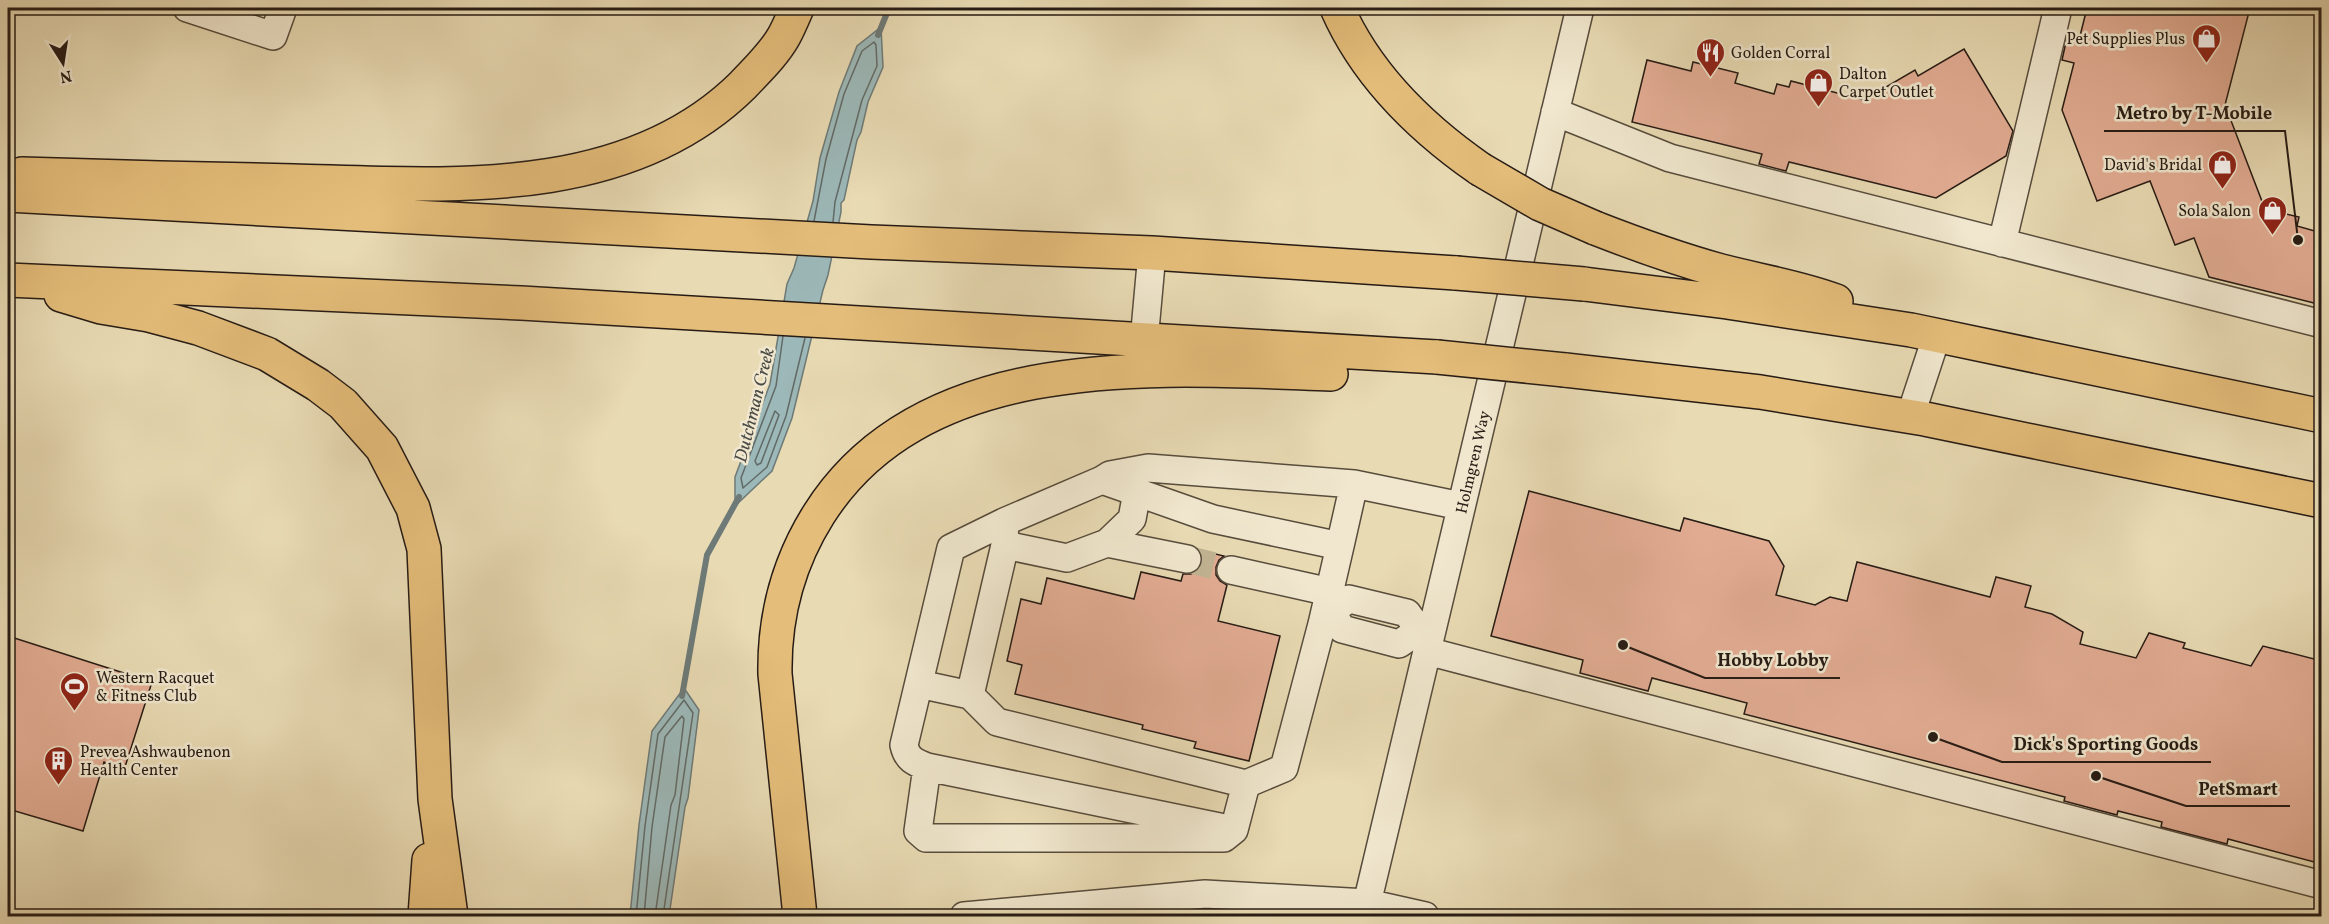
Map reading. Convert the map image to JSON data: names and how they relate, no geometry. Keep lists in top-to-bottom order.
{
  "streets": {
    "street": ["Holmgren Way"]
  },
  "water": ["Dutchman Creek"],
  "places": {
    "shop": [
      "Pet Supplies Plus",
      "Dalton Carpet Outlet",
      "David's Bridal",
      "Sola Salon"
    ],
    "restaurant": ["Golden Corral"],
    "other": [
      "Metro by T-Mobile",
      "Hobby Lobby",
      "Dick's Sporting Goods",
      "PetSmart"
    ],
    "sports": ["Western Racquet & Fitness Club"],
    "building": ["Prevea Ashwaubenon Health Center"]
  },
  "north": "bottom"
}
